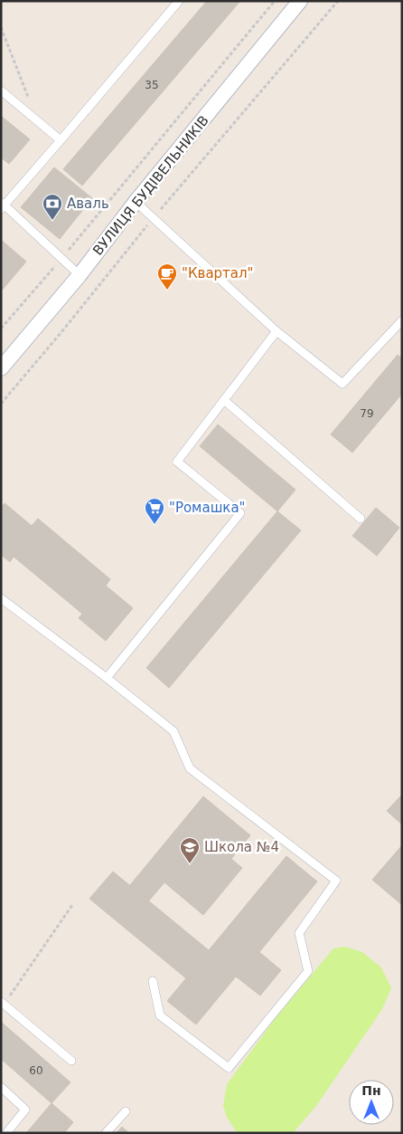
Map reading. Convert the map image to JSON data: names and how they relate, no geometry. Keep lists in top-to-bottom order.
{
  "streets": {
    "street": ["ВУЛИЦЯ БУДІВЕЛЬНИКІВ"]
  },
  "places": {
    "bank": ["Аваль"],
    "cafe": ["\"Квартал\""],
    "supermarket": ["\"Ромашка\""],
    "school or university": ["Школа №4"]
  },
  "house_numbers": ["35", "79", "60"],
  "north": "top"
}
